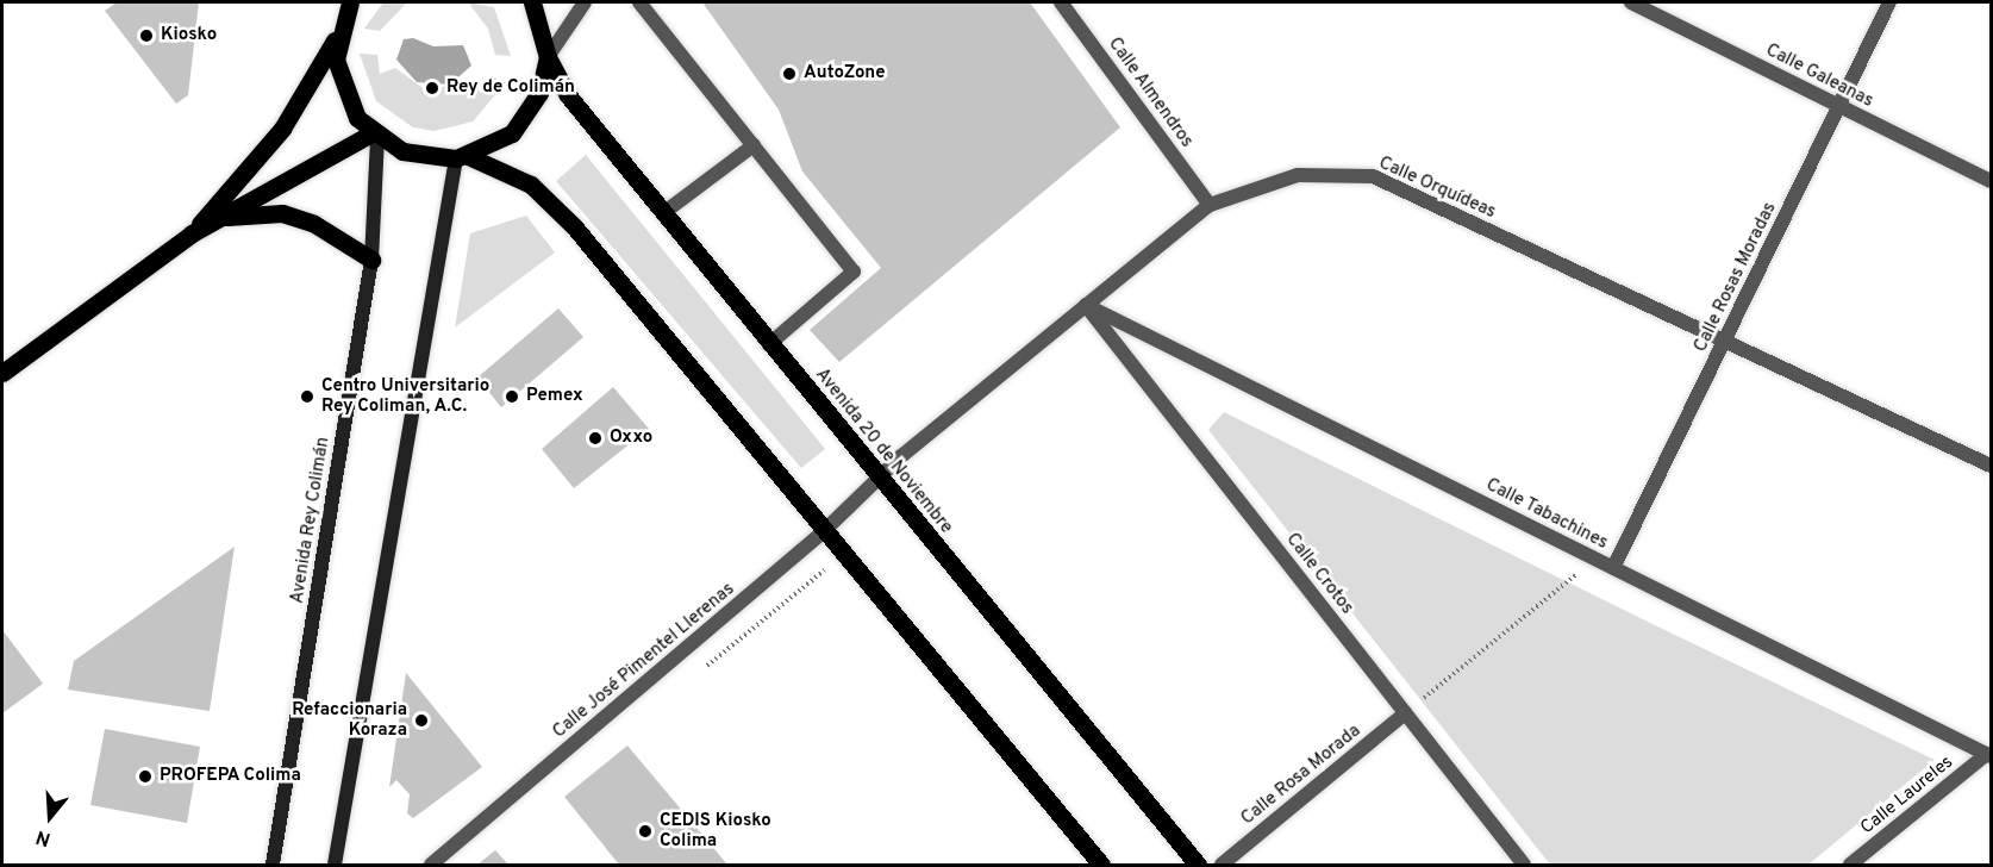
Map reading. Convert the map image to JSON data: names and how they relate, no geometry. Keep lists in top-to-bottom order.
{
  "streets": {
    "main road": ["Avenida 20 de Noviembre", "Avenida Rey Colimán"],
    "street": [
      "Calle Galeanas",
      "Calle Almendros",
      "Calle Orquídeas",
      "Calle Rosas Moradas",
      "Calle Tabachines",
      "Calle Crotos",
      "Calle José Pimentel Llerenas",
      "Calle Rosa Morada",
      "Calle Laureles"
    ]
  },
  "crossings": [
    ["Calle Galeanas", "Calle Rosas Moradas"],
    ["Calle Almendros", "Calle Orquídeas"],
    ["Calle Orquídeas", "Calle Rosas Moradas"],
    ["Calle Orquídeas", "Avenida 20 de Noviembre"],
    ["Calle Orquídeas", "Calle Tabachines"],
    ["Calle Orquídeas", "Calle Crotos"],
    ["Calle Orquídeas", "Calle José Pimentel Llerenas"],
    ["Calle Rosas Moradas", "Calle Tabachines"],
    ["Avenida 20 de Noviembre", "Calle José Pimentel Llerenas"],
    ["Calle Tabachines", "Calle Crotos"],
    ["Calle Tabachines", "Calle Laureles"],
    ["Calle Crotos", "Calle Rosa Morada"]
  ],
  "places": [
    "Kiosko",
    "AutoZone",
    "Rey de Colimán",
    "Centro Universitario Rey Coliman, A.C.",
    "Pemex",
    "Oxxo",
    "Refaccionaria Koraza",
    "PROFEPA Colima",
    "CEDIS Kiosko Colima"
  ],
  "north": "bottom"
}
